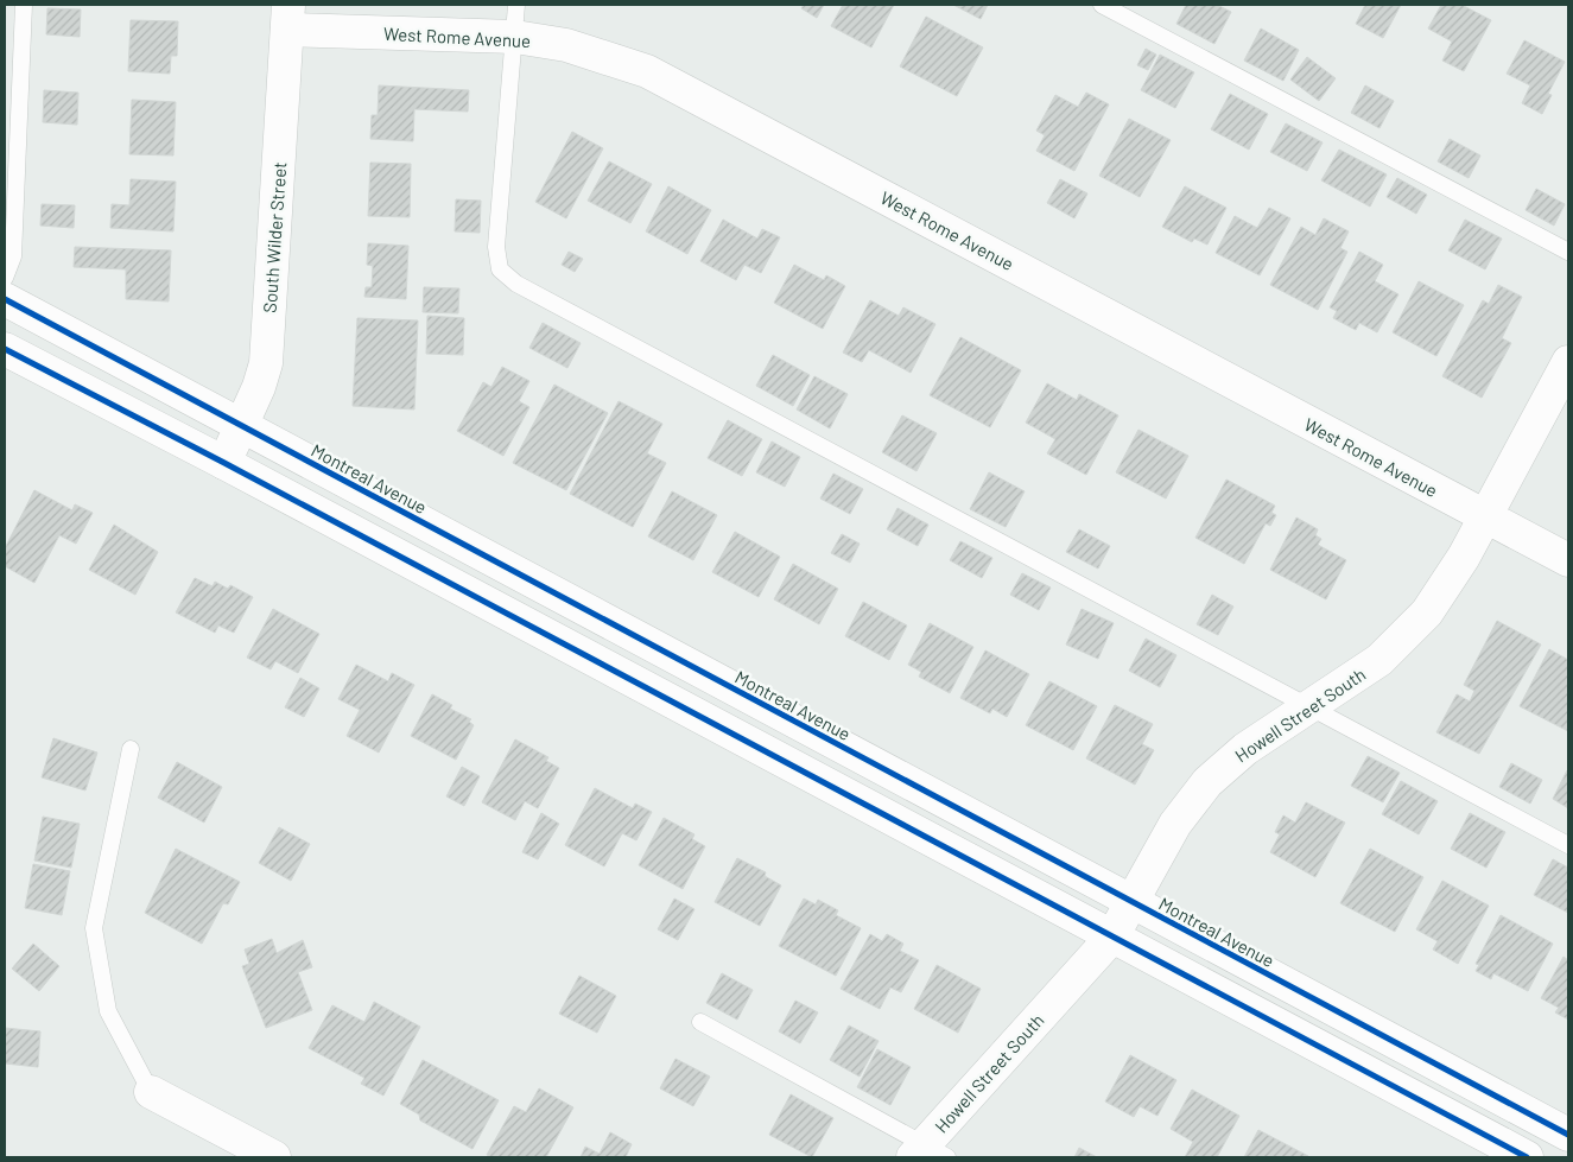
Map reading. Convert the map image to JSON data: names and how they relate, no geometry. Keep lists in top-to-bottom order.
{
  "streets": {
    "street": [
      "West Rome Avenue",
      "South Wilder Street",
      "Montreal Avenue",
      "Howell Street South"
    ]
  },
  "crossings": [
    ["West Rome Avenue", "South Wilder Street"],
    ["West Rome Avenue", "Howell Street South"],
    ["South Wilder Street", "Montreal Avenue"],
    ["Montreal Avenue", "Howell Street South"]
  ]
}
